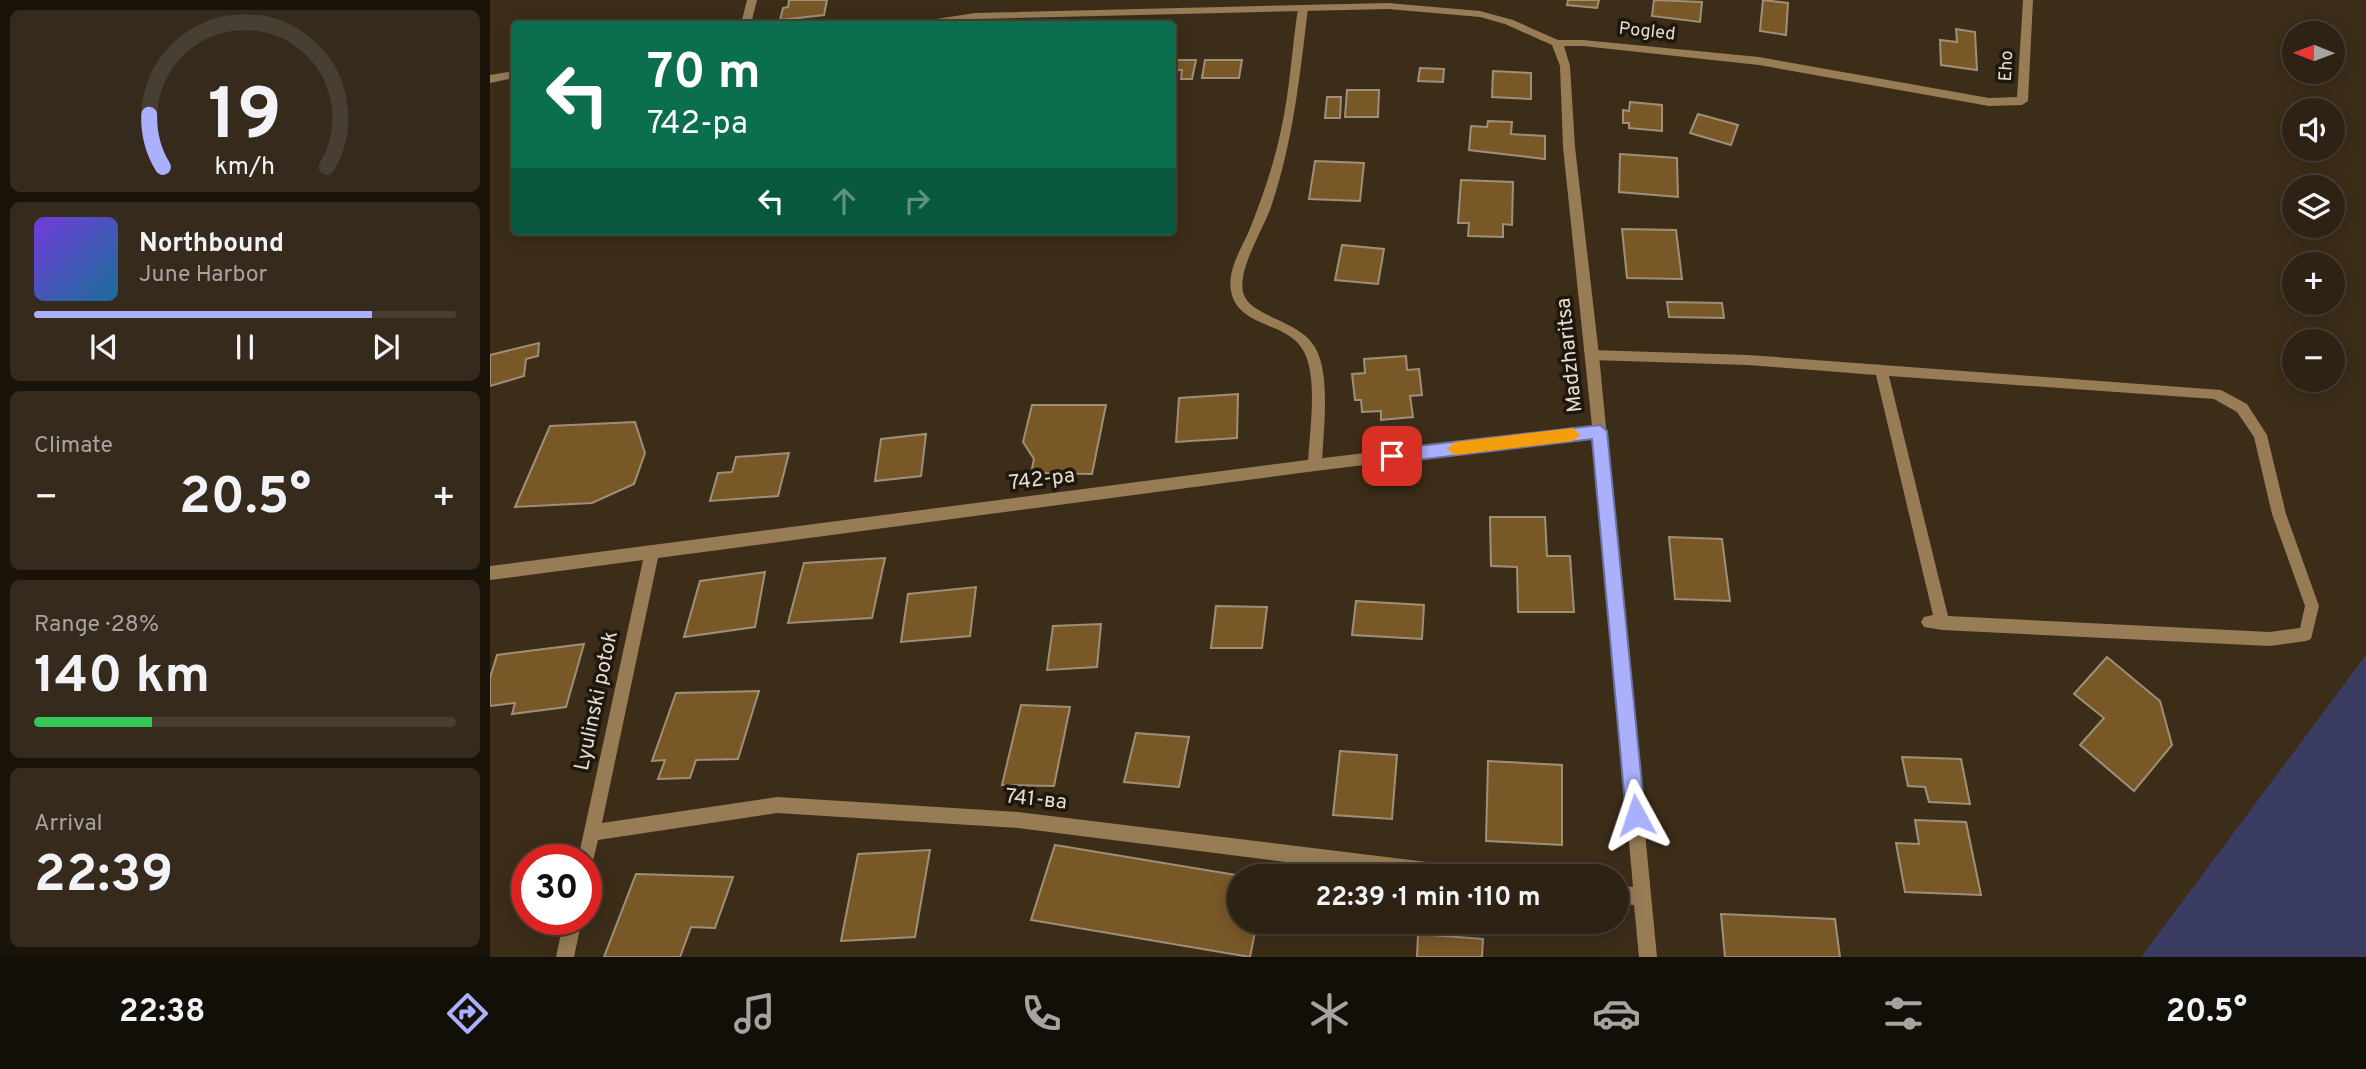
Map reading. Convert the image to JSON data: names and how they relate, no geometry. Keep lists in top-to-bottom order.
{
  "streets": {
    "street": [
      "Pogled",
      "Eho",
      "Madzharitsa",
      "742-ра",
      "Lyulinski potok",
      "741-ва"
    ]
  },
  "crossings": [
    ["Pogled", "Eho"],
    ["Pogled", "Madzharitsa"],
    ["Madzharitsa", "742-ра"],
    ["742-ра", "Lyulinski potok"],
    ["Lyulinski potok", "741-ва"]
  ],
  "north": "left",
  "page": {
    "map_buttons": ["+", "−"],
    "turn": ["70 m", "742-ра"],
    "song": ["Northbound", "June Harbor"],
    "tile": [
      "Climate",
      ["Range · 28%", "140 km"],
      ["Arrival", "22:39"]
    ],
    "heat": ["−", "20.5°", "+"],
    "limit": "30",
    "trip": "22:39 · 1 min · 110 m",
    "tabs": ["22:38", "20.5°"],
    "gauge": ["19", "km/h"]
  }
}
